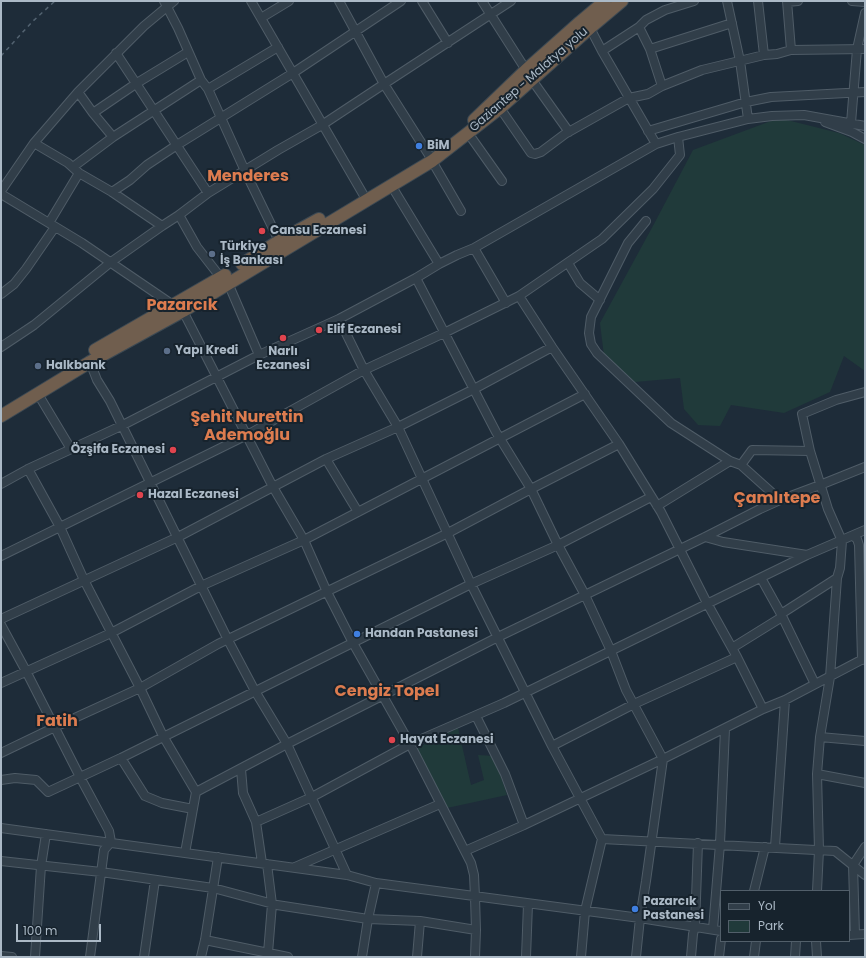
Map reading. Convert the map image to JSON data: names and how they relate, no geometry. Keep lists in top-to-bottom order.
{
  "streets": {
    "highway": ["Gaziantep - Malatya yolu"]
  },
  "districts": [
    "Menderes",
    "Pazarcık",
    "Şehit Nurettin Ademoğlu",
    "Çamlıtepe",
    "Cengiz Topel",
    "Fatih"
  ],
  "places": [
    "BiM",
    "Cansu Eczanesi",
    "Türkiye İş Bankası",
    "Elif Eczanesi",
    "Narlı Eczanesi",
    "Yapı Kredi",
    "Halkbank",
    "Özşifa Eczanesi",
    "Hazal Eczanesi",
    "Handan Pastanesi",
    "Hayat Eczanesi",
    "Pazarcık Pastanesi"
  ],
  "legend": ["Yol", "Park"],
  "scale_bar": "100 m"
}
